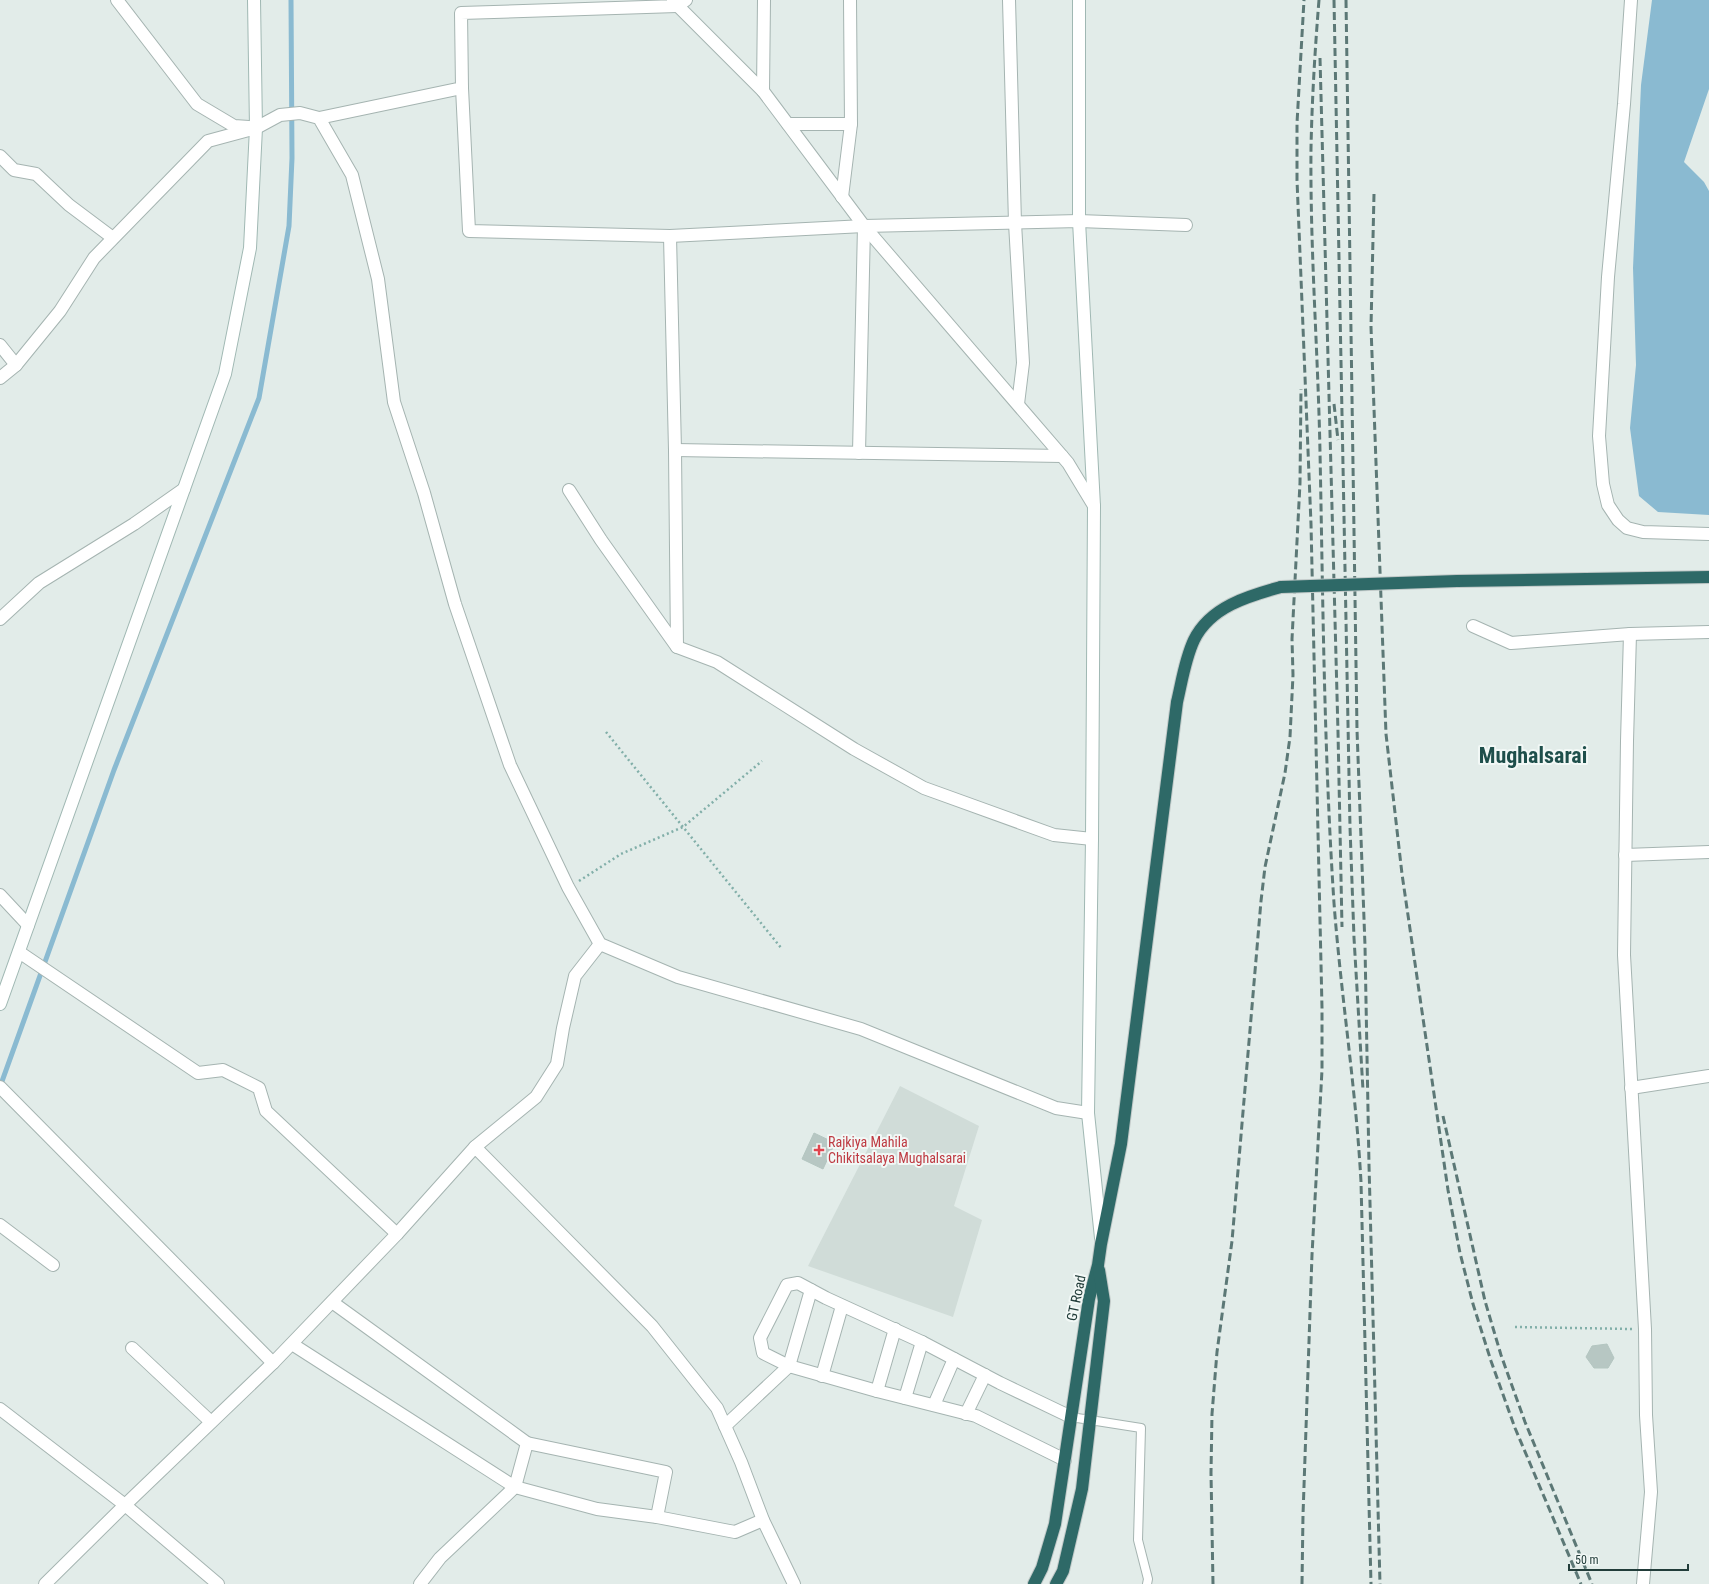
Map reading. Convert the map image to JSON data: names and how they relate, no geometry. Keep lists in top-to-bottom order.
{
  "streets": {
    "highway": ["GT Road"]
  },
  "districts": ["Mughalsarai"],
  "places": {
    "health": ["Rajkiya Mahila Chikitsalaya Mughalsarai"]
  },
  "scale_bar": "50 m"
}
